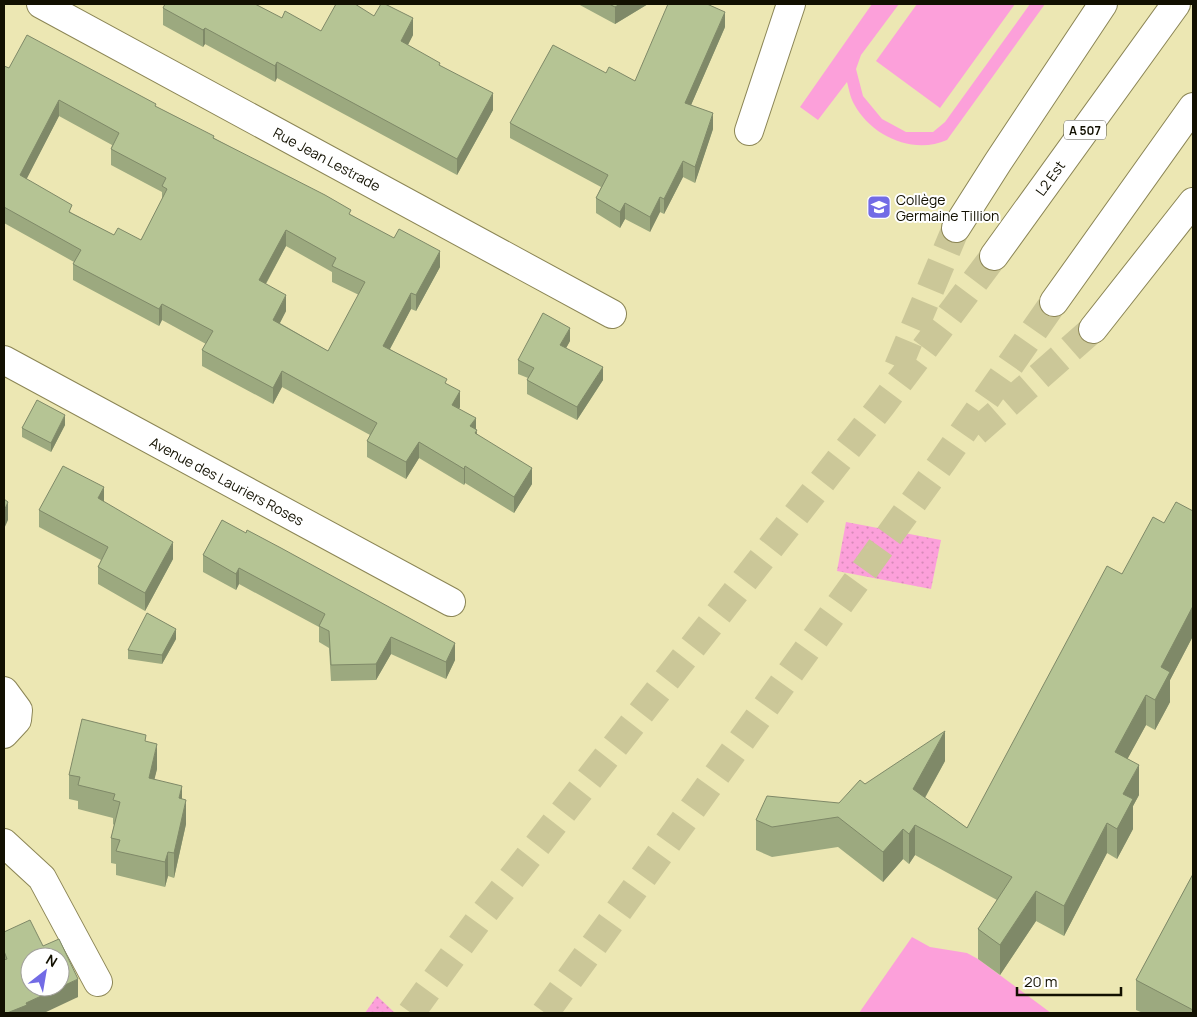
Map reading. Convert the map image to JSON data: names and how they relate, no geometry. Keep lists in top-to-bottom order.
{
  "streets": {
    "main road": [
      "A 507",
      "Rue Jean Lestrade",
      "L2 Est",
      "Avenue des Lauriers Roses"
    ]
  },
  "places": {
    "school or university": ["Collège Germaine Tillion"]
  },
  "scale_bar": "20 m",
  "north": "top right"
}
